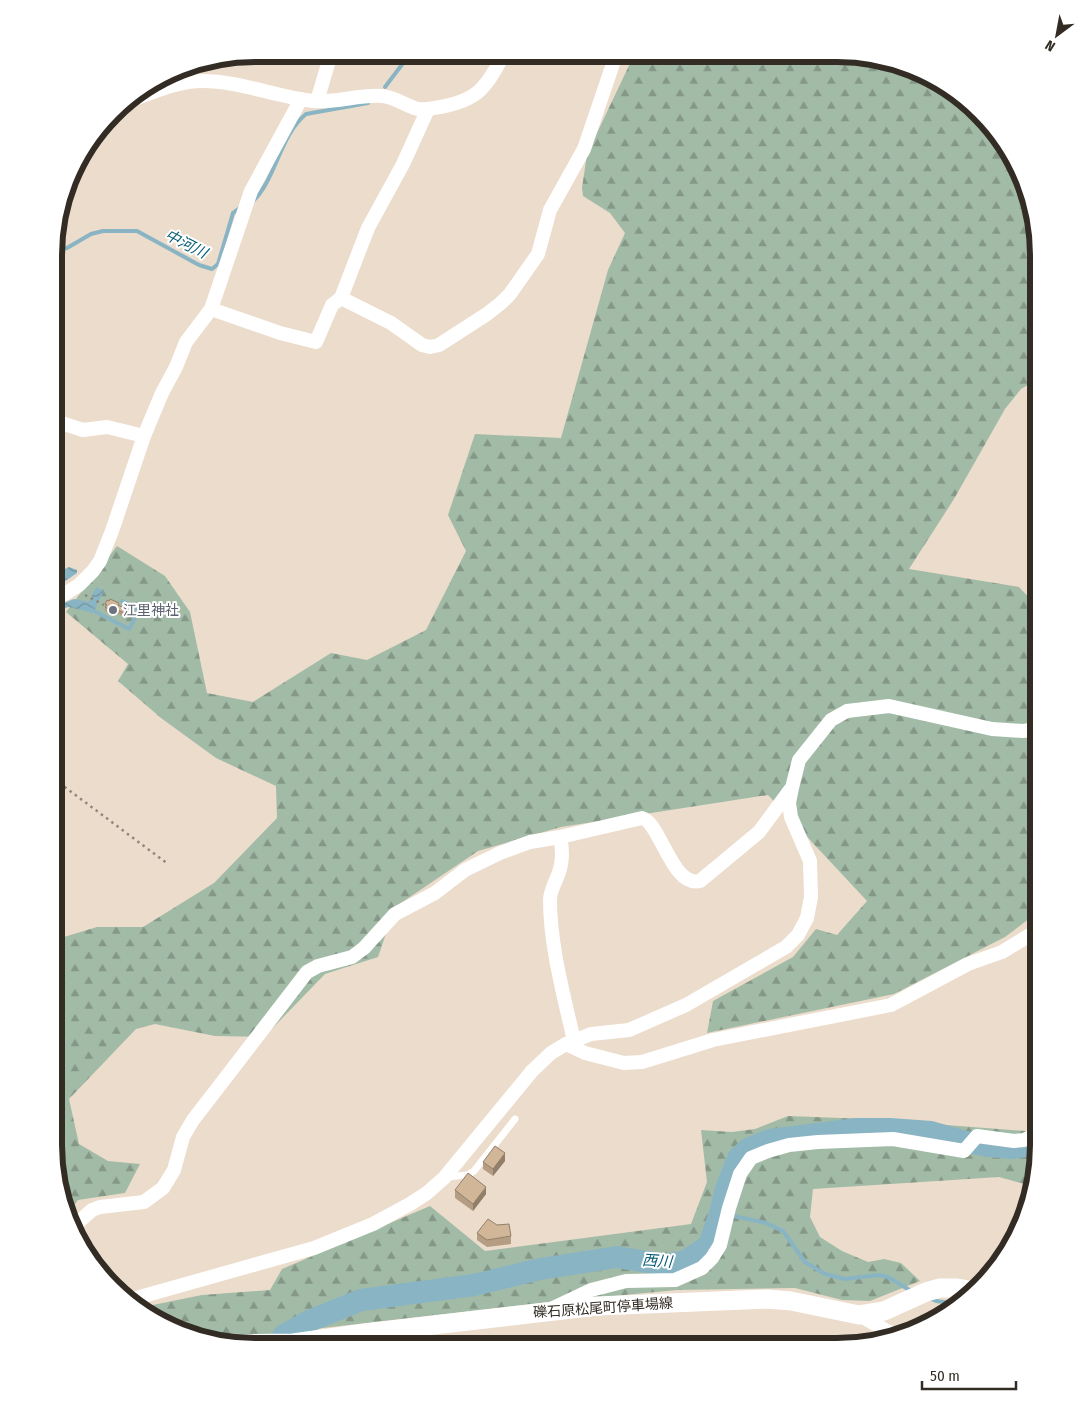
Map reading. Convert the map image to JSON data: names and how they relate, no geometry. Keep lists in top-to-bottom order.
{
  "streets": {
    "main road": ["礫石原松尾町停車場線"]
  },
  "water": ["中河川", "西川"],
  "places": ["江里神社"],
  "scale_bar": "50 m",
  "north": "bottom left"
}
